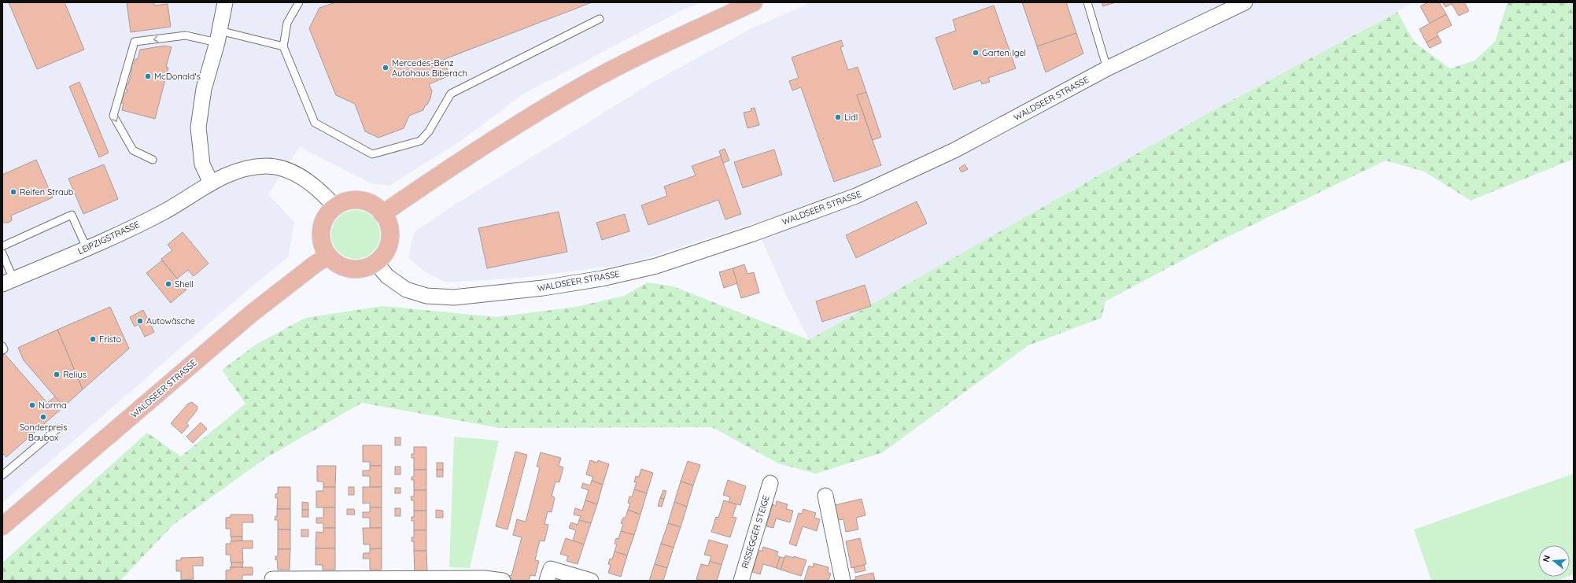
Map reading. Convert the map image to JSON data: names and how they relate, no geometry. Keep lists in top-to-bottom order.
{
  "streets": {
    "main road": ["WALDSEER STRASSE"],
    "street": ["LEIPZIGSTRASSE", "RISSEGGER STEIGE"]
  },
  "crossings": [
    ["WALDSEER STRASSE", "LEIPZIGSTRASSE"]
  ],
  "places": [
    "Garten Igel",
    "Mercedes-Benz Autohaus Biberach",
    "McDonald's",
    "Lidl",
    "Reifen Straub",
    "Shell",
    "Autowäsche",
    "Fristo",
    "Relius",
    "Norma",
    "Sonderpreis Baubox"
  ],
  "north": "left"
}
